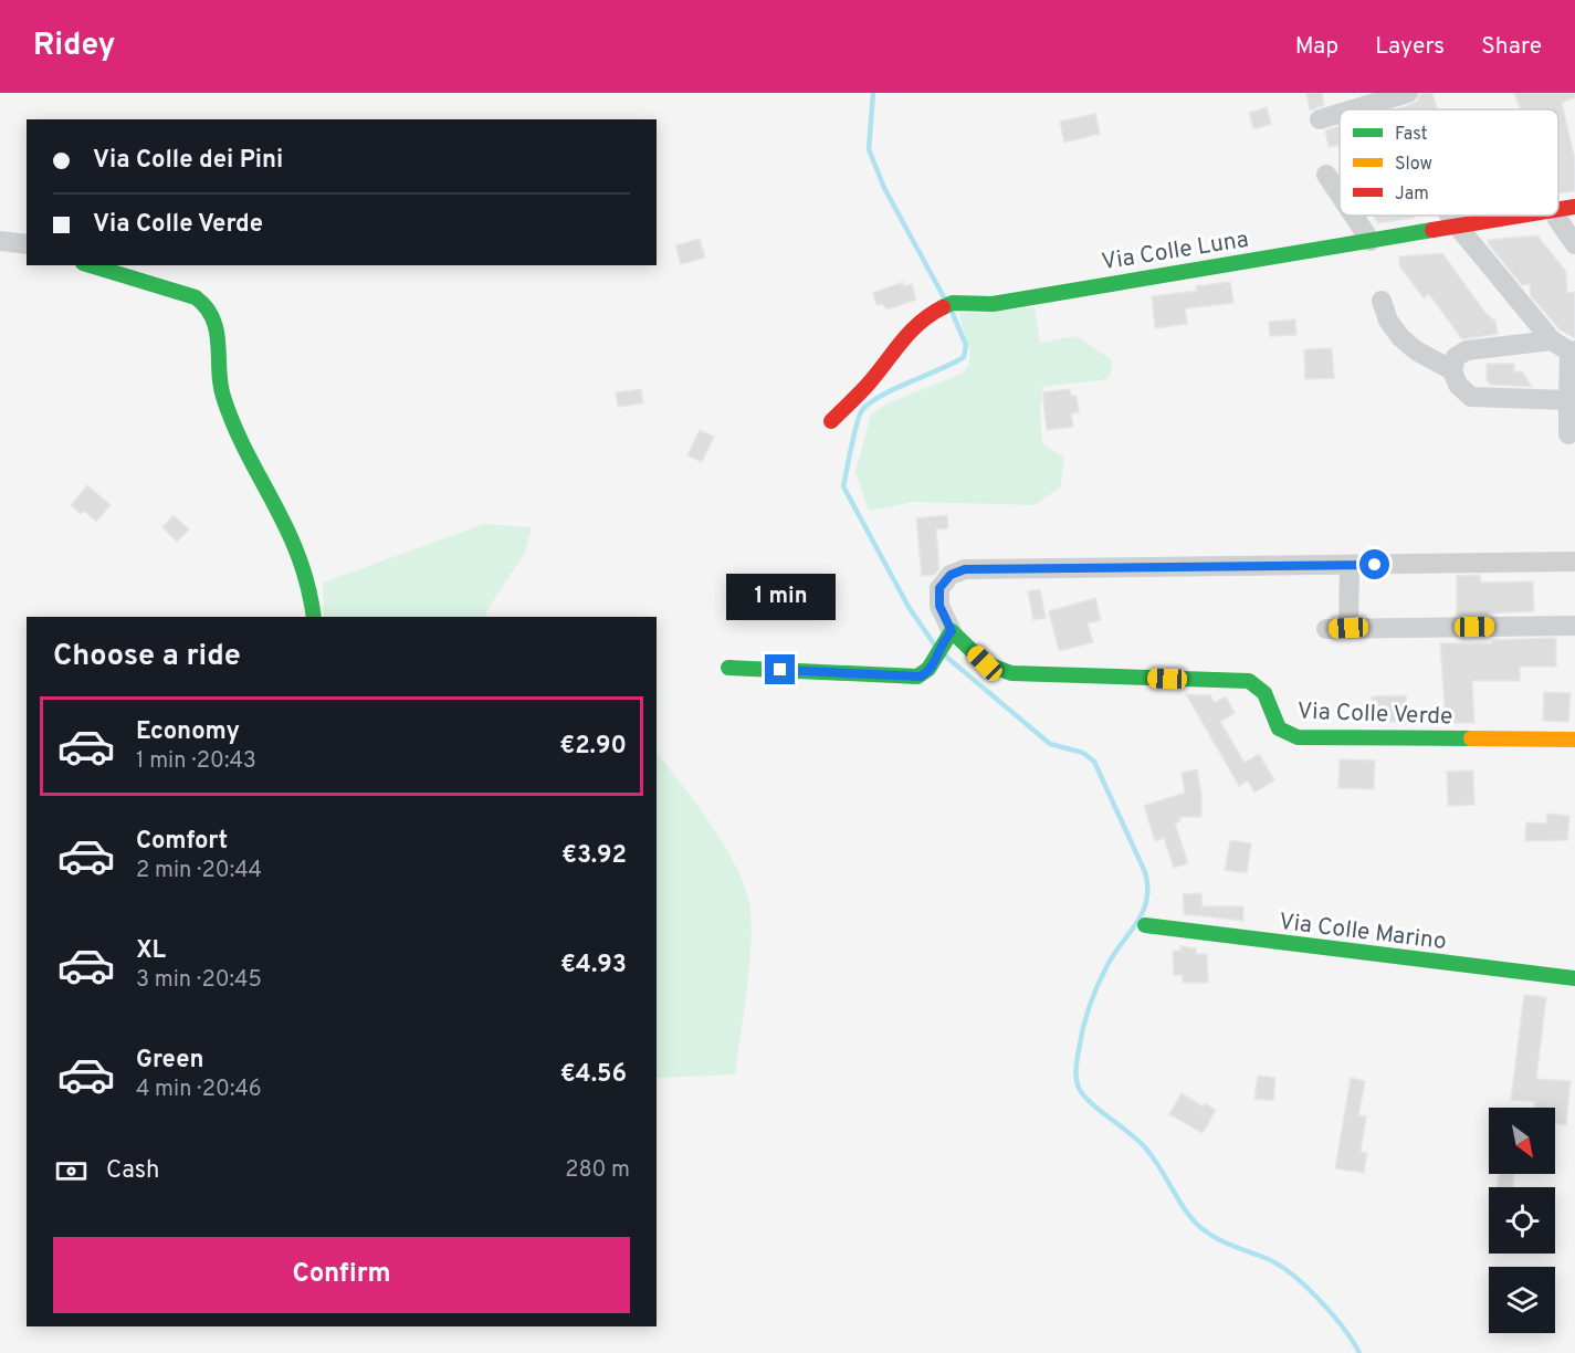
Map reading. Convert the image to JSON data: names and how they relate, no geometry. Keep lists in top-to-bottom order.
{
  "streets": {
    "street": ["Via Colle Luna", "Via Colle Verde", "Via Colle Marino"]
  },
  "legend": ["Fast", "Slow", "Jam"],
  "north": "bottom right",
  "page": {
    "header": "Ridey",
    "nav": ["Map", "Layers", "Share"],
    "banner": ["Via Colle dei Pini", "Via Colle Verde"],
    "bubble": "1 min",
    "heading": "Choose a ride",
    "list": [
      {
        "name": "Economy",
        "note": "1 min · 20:43",
        "value": "€2.90"
      },
      {
        "name": "Comfort",
        "note": "2 min · 20:44",
        "value": "€3.92"
      },
      {
        "name": "XL",
        "note": "3 min · 20:45",
        "value": "€4.93"
      },
      {
        "name": "Green",
        "note": "4 min · 20:46",
        "value": "€4.56"
      }
    ],
    "pay": ["Cash", "280 m"],
    "buttons": "Confirm"
  }
}
